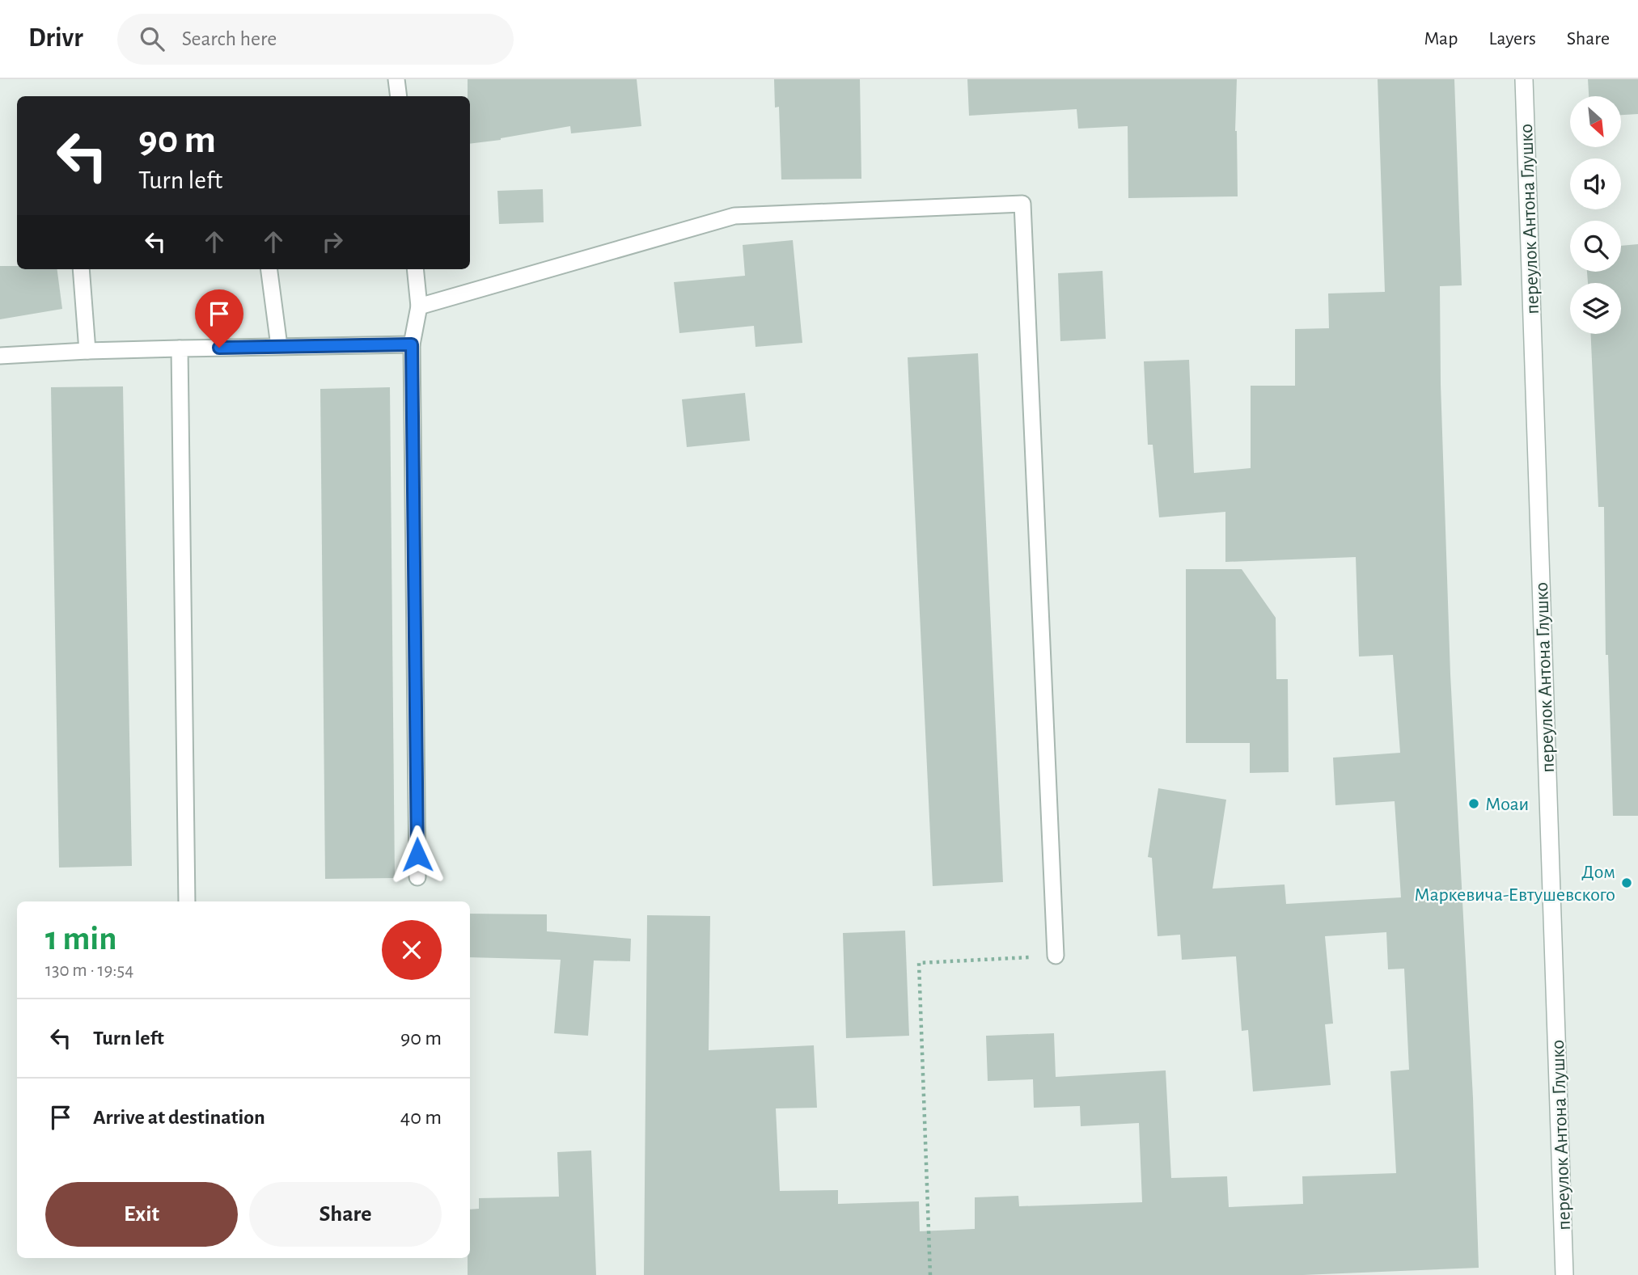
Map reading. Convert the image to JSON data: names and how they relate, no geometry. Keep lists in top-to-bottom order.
{
  "streets": {
    "street": ["переулок Антона Глушко"]
  },
  "places": ["Моаи", "Дом Маркевича-Евтушевского"],
  "north": "bottom right",
  "page": {
    "header": "Drivr",
    "search": "Search here",
    "nav": ["Map", "Layers", "Share"],
    "turn": ["90 m", "Turn left"],
    "heading": ["1 min", "130 m · 19:54"],
    "list": [
      {
        "name": "Turn left",
        "value": "90 m"
      },
      {
        "name": "Arrive at destination",
        "value": "40 m"
      }
    ],
    "buttons": ["Exit", "Share"]
  }
}
